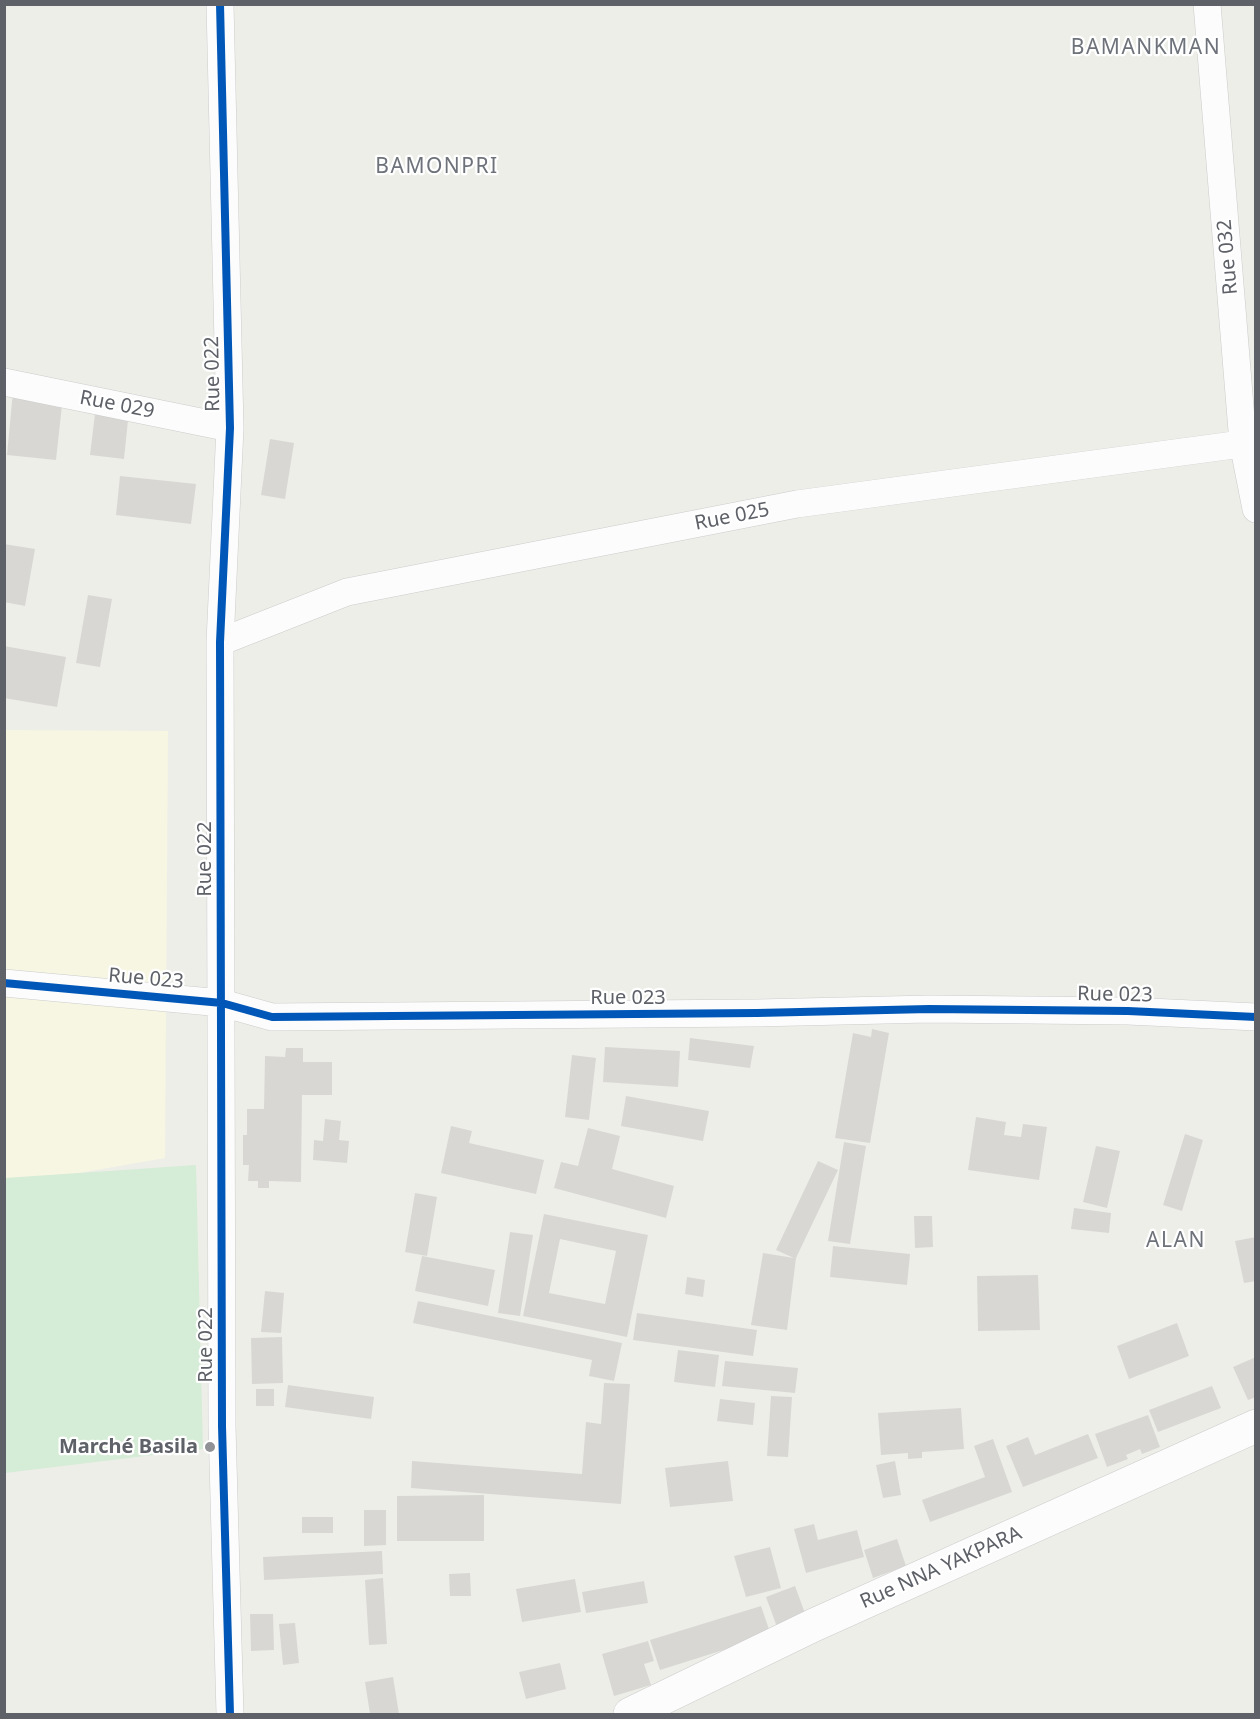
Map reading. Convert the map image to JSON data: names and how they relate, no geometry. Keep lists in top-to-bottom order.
{
  "streets": {
    "street": [
      "Rue 032",
      "Rue 022",
      "Rue 029",
      "Rue 025",
      "Rue 023",
      "Rue NNA YAKPARA"
    ]
  },
  "crossings": [
    ["Rue 032", "Rue 025"],
    ["Rue 022", "Rue 029"],
    ["Rue 022", "Rue 025"],
    ["Rue 022", "Rue 023"]
  ],
  "districts": ["BAMANKMAN", "BAMONPRI", "ALAN"],
  "places": ["Marché Basila"]
}
